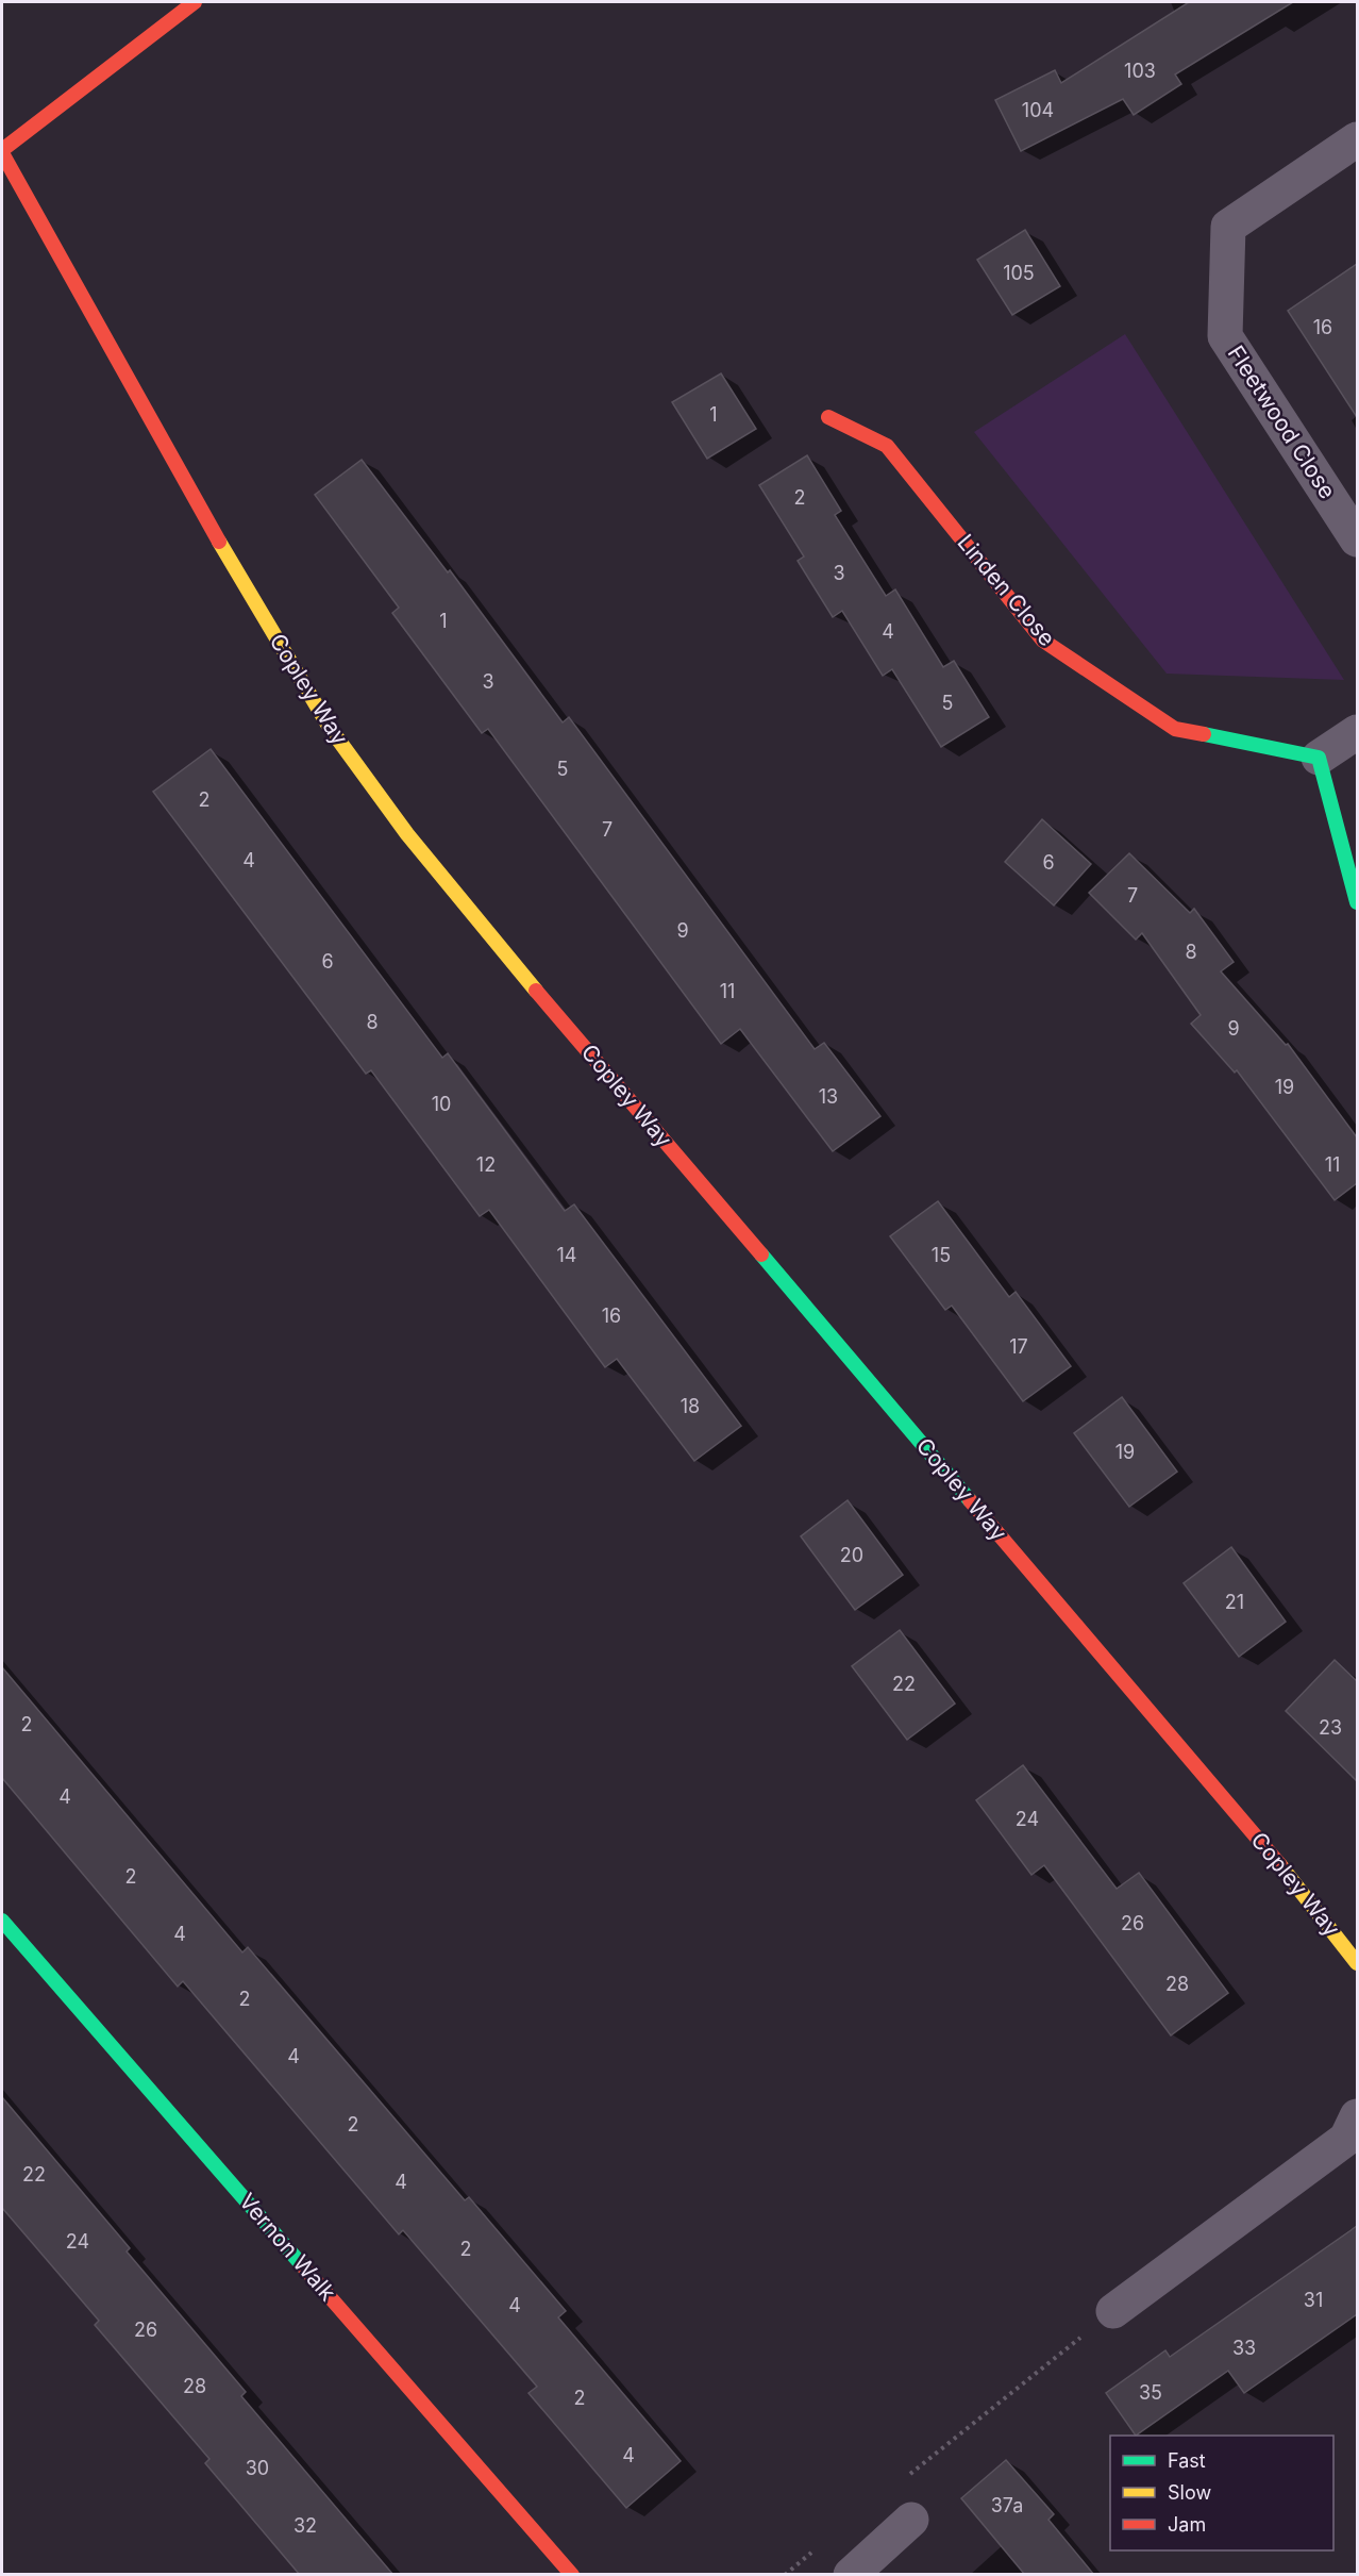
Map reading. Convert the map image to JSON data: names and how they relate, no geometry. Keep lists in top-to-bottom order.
{
  "streets": {
    "street": [
      "Fleetwood Close",
      "Linden Close",
      "Copley Way",
      "Vernon Walk"
    ]
  },
  "house_numbers": [
    "103",
    "104",
    "105",
    "16",
    "1",
    "2",
    "3",
    "1",
    "4",
    "3",
    "5",
    "5",
    "2",
    "7",
    "4",
    "6",
    "7",
    "9",
    "8",
    "6",
    "11",
    "8",
    "9",
    "19",
    "13",
    "10",
    "12",
    "11",
    "14",
    "15",
    "16",
    "17",
    "18",
    "19",
    "20",
    "21",
    "22",
    "2",
    "23",
    "4",
    "24",
    "2",
    "26",
    "4",
    "28",
    "2",
    "4",
    "2",
    "22",
    "4",
    "24",
    "2",
    "31",
    "4",
    "26",
    "33",
    "28",
    "35",
    "2",
    "4",
    "30",
    "37a",
    "32"
  ],
  "legend": ["Fast", "Slow", "Jam"]
}
